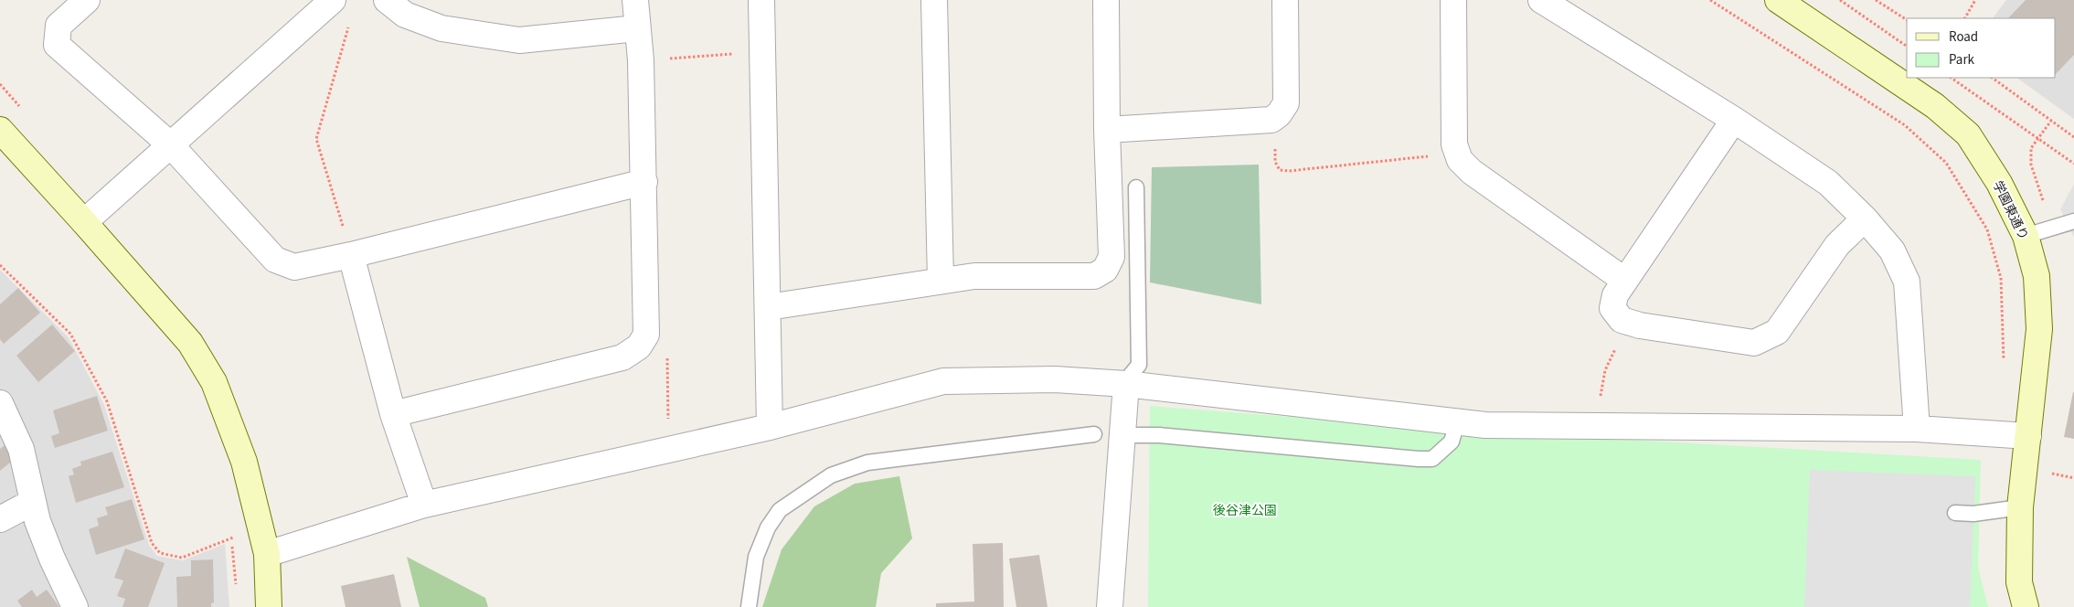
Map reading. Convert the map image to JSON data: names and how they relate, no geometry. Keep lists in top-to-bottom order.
{
  "streets": {
    "street": ["学園東通り"]
  },
  "parks": ["後谷津公園"],
  "legend": ["Road", "Park"]
}
